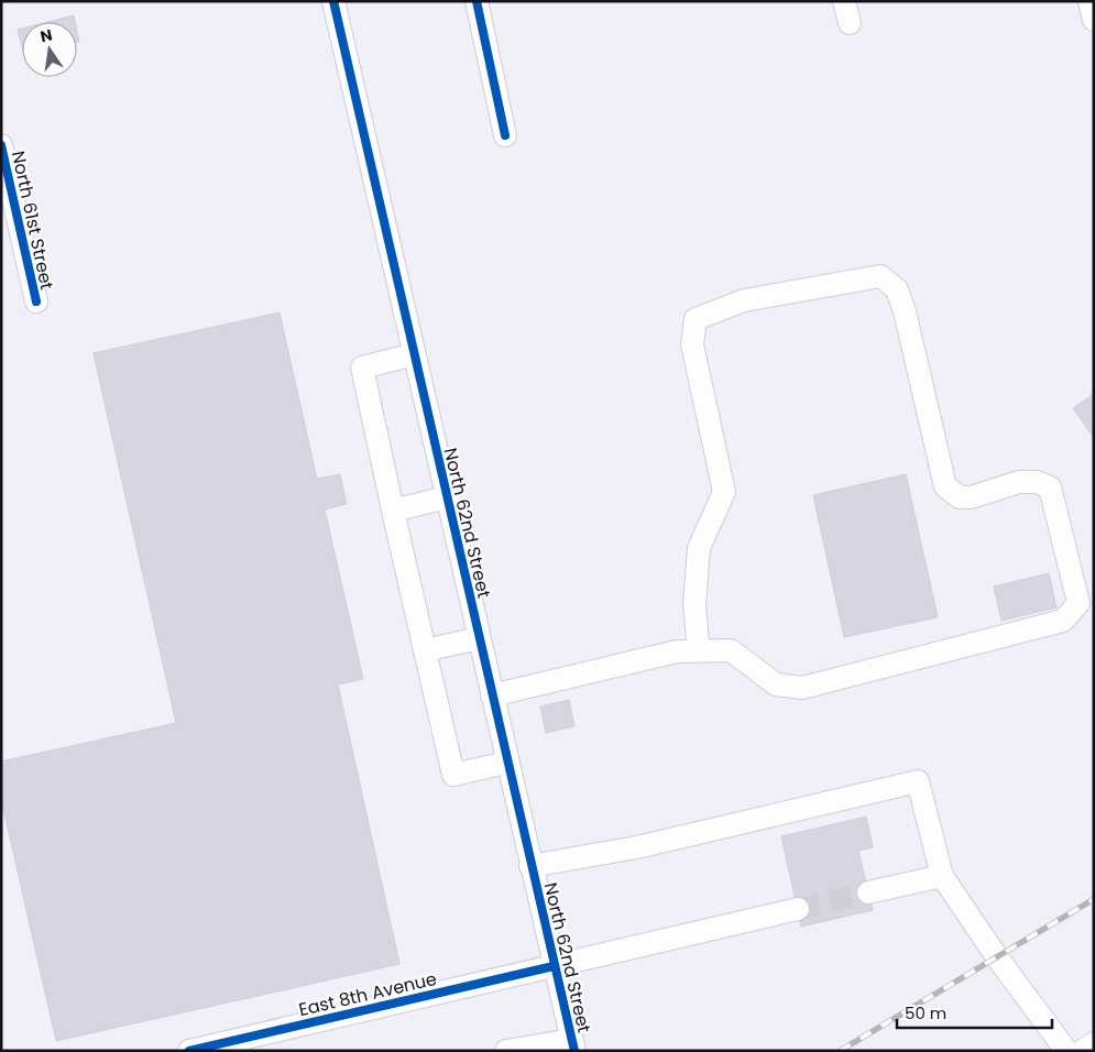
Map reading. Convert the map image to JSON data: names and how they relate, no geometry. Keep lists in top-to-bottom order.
{
  "streets": {
    "street": ["North 61st Street", "North 62nd Street", "East 8th Avenue"]
  },
  "crossings": [
    ["North 62nd Street", "East 8th Avenue"]
  ],
  "scale_bar": "50 m",
  "north": "top"
}
